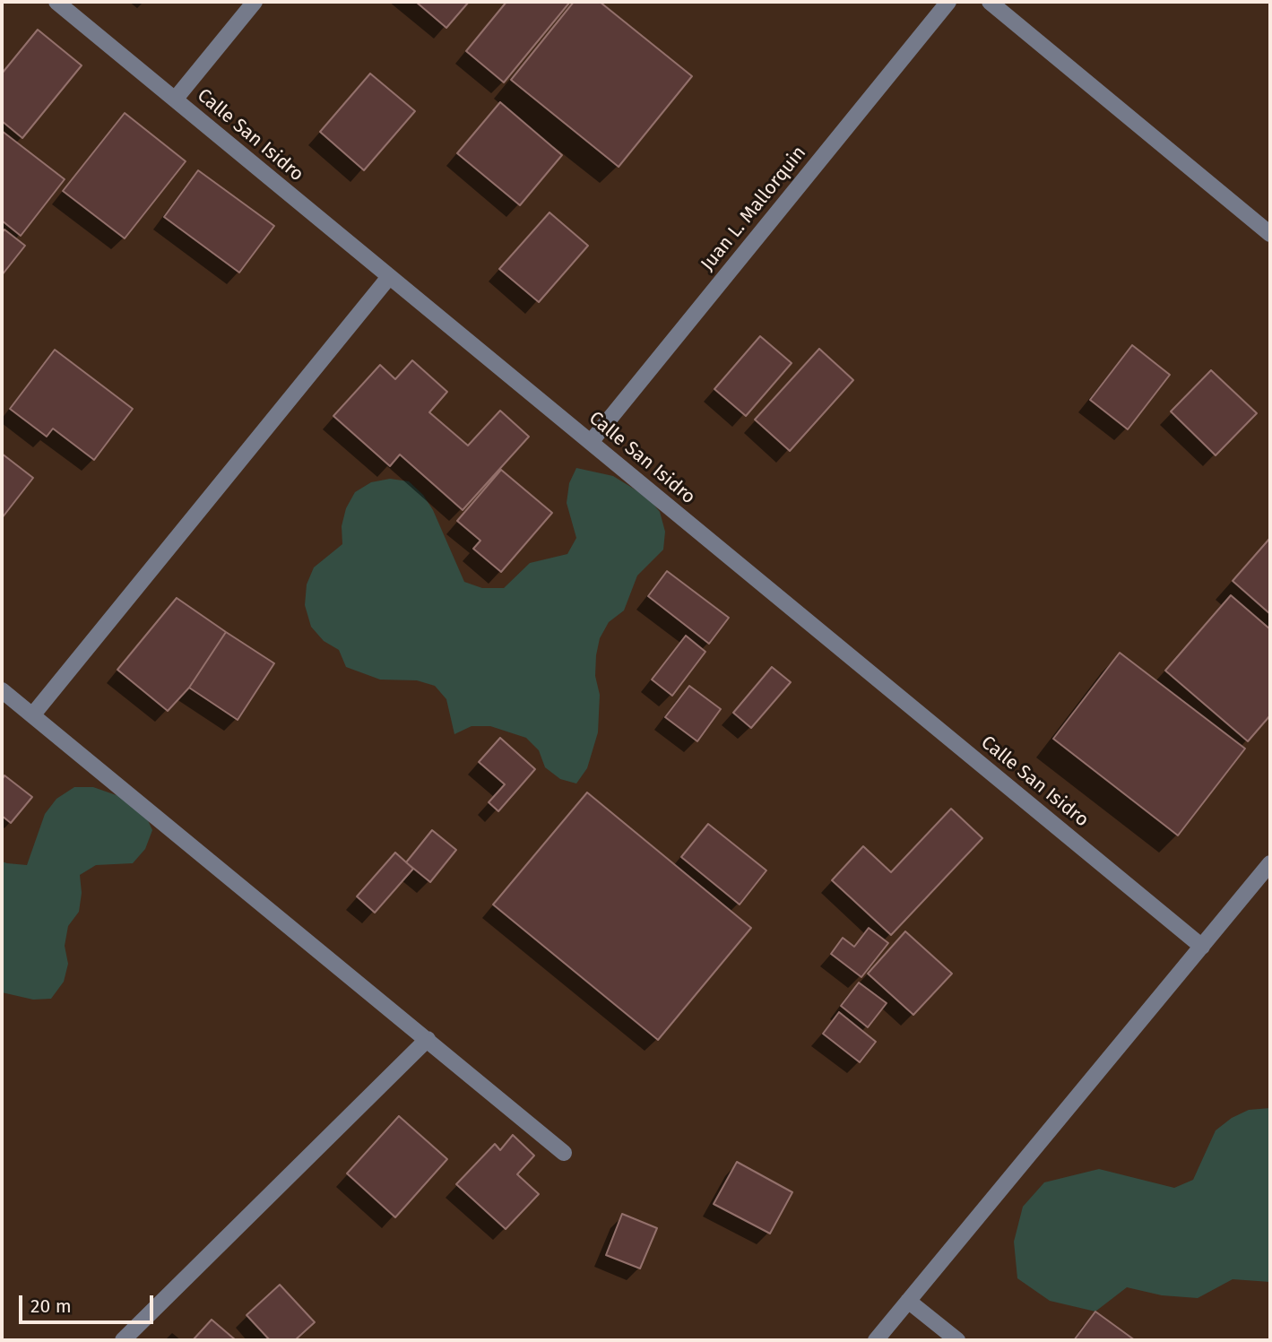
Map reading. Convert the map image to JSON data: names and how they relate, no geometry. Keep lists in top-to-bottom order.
{
  "streets": {
    "street": ["Calle San Isidro", "Juan L. Mallorquin"]
  },
  "crossings": [
    ["Calle San Isidro", "Juan L. Mallorquin"]
  ],
  "scale_bar": "20 m"
}
